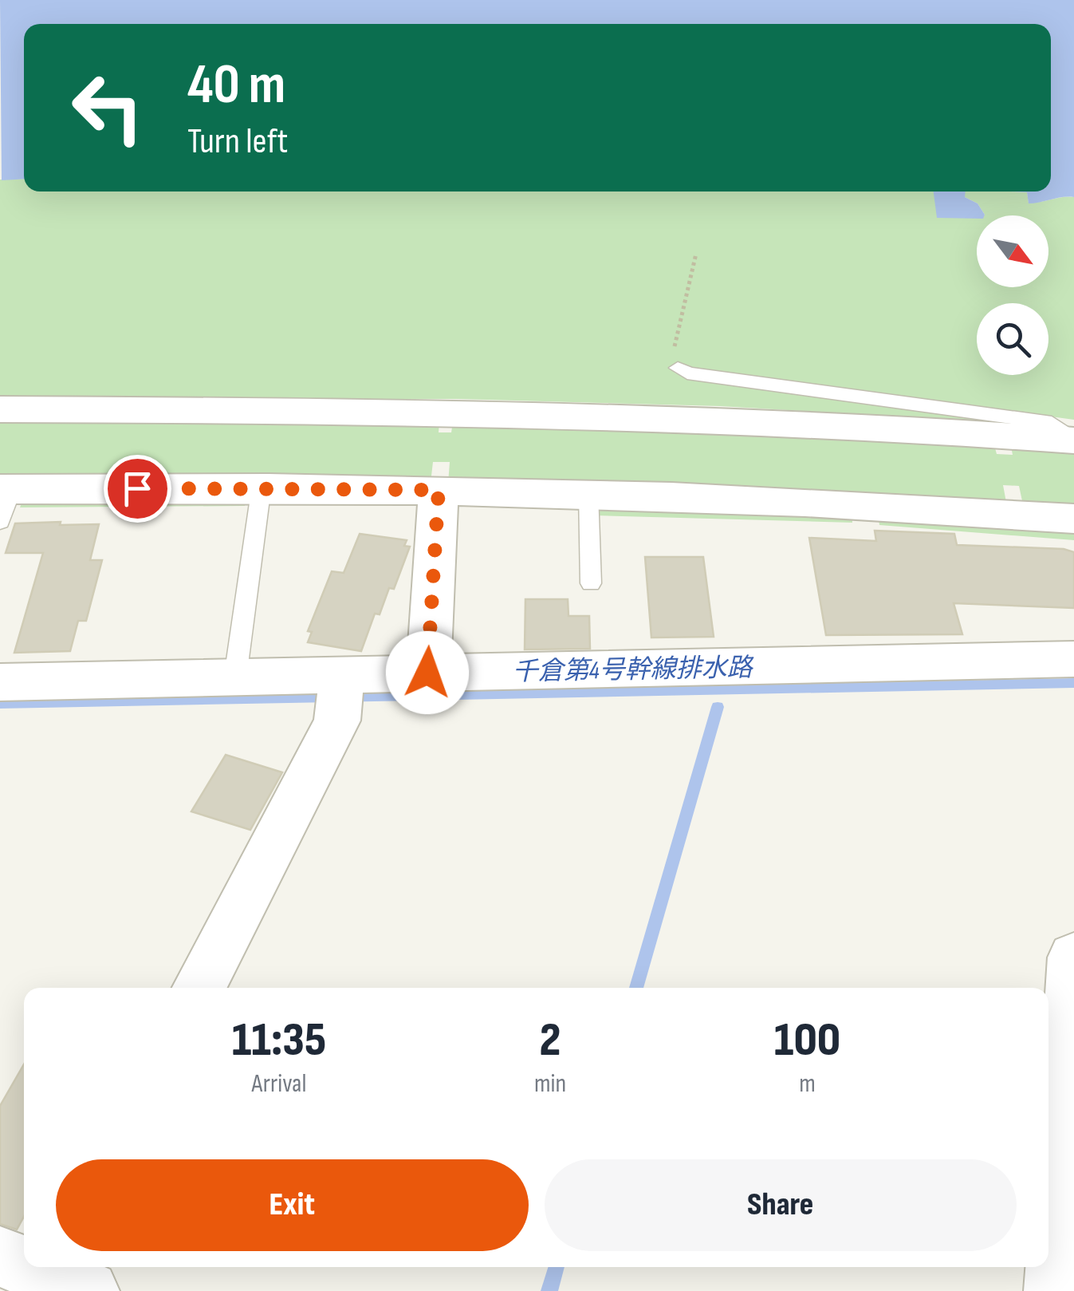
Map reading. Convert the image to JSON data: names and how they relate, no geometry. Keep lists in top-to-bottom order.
{
  "water": ["千倉第4号幹線排水路"],
  "north": "bottom right",
  "page": {
    "turn": ["40 m", "Turn left"],
    "eta": [
      "11:35",
      "Arrival",
      "2",
      "min",
      "100",
      "m"
    ],
    "buttons": ["Exit", "Share"]
  }
}
